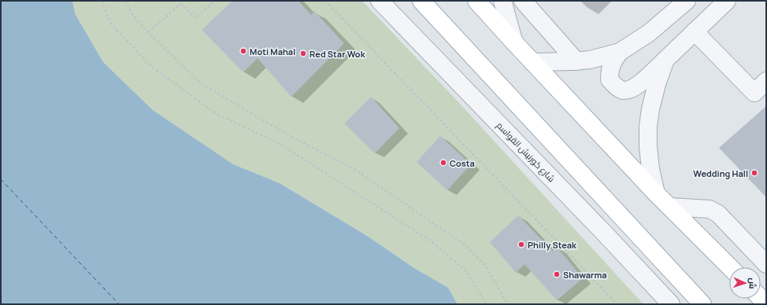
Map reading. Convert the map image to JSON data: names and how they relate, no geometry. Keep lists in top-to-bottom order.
{
  "streets": {
    "street": ["شارع كورنيش القواسم"]
  },
  "places": [
    "Moti Mahal",
    "Red Star Wok",
    "Costa",
    "Wedding Hall",
    "Philly Steak",
    "Shawarma"
  ],
  "north": "right"
}
